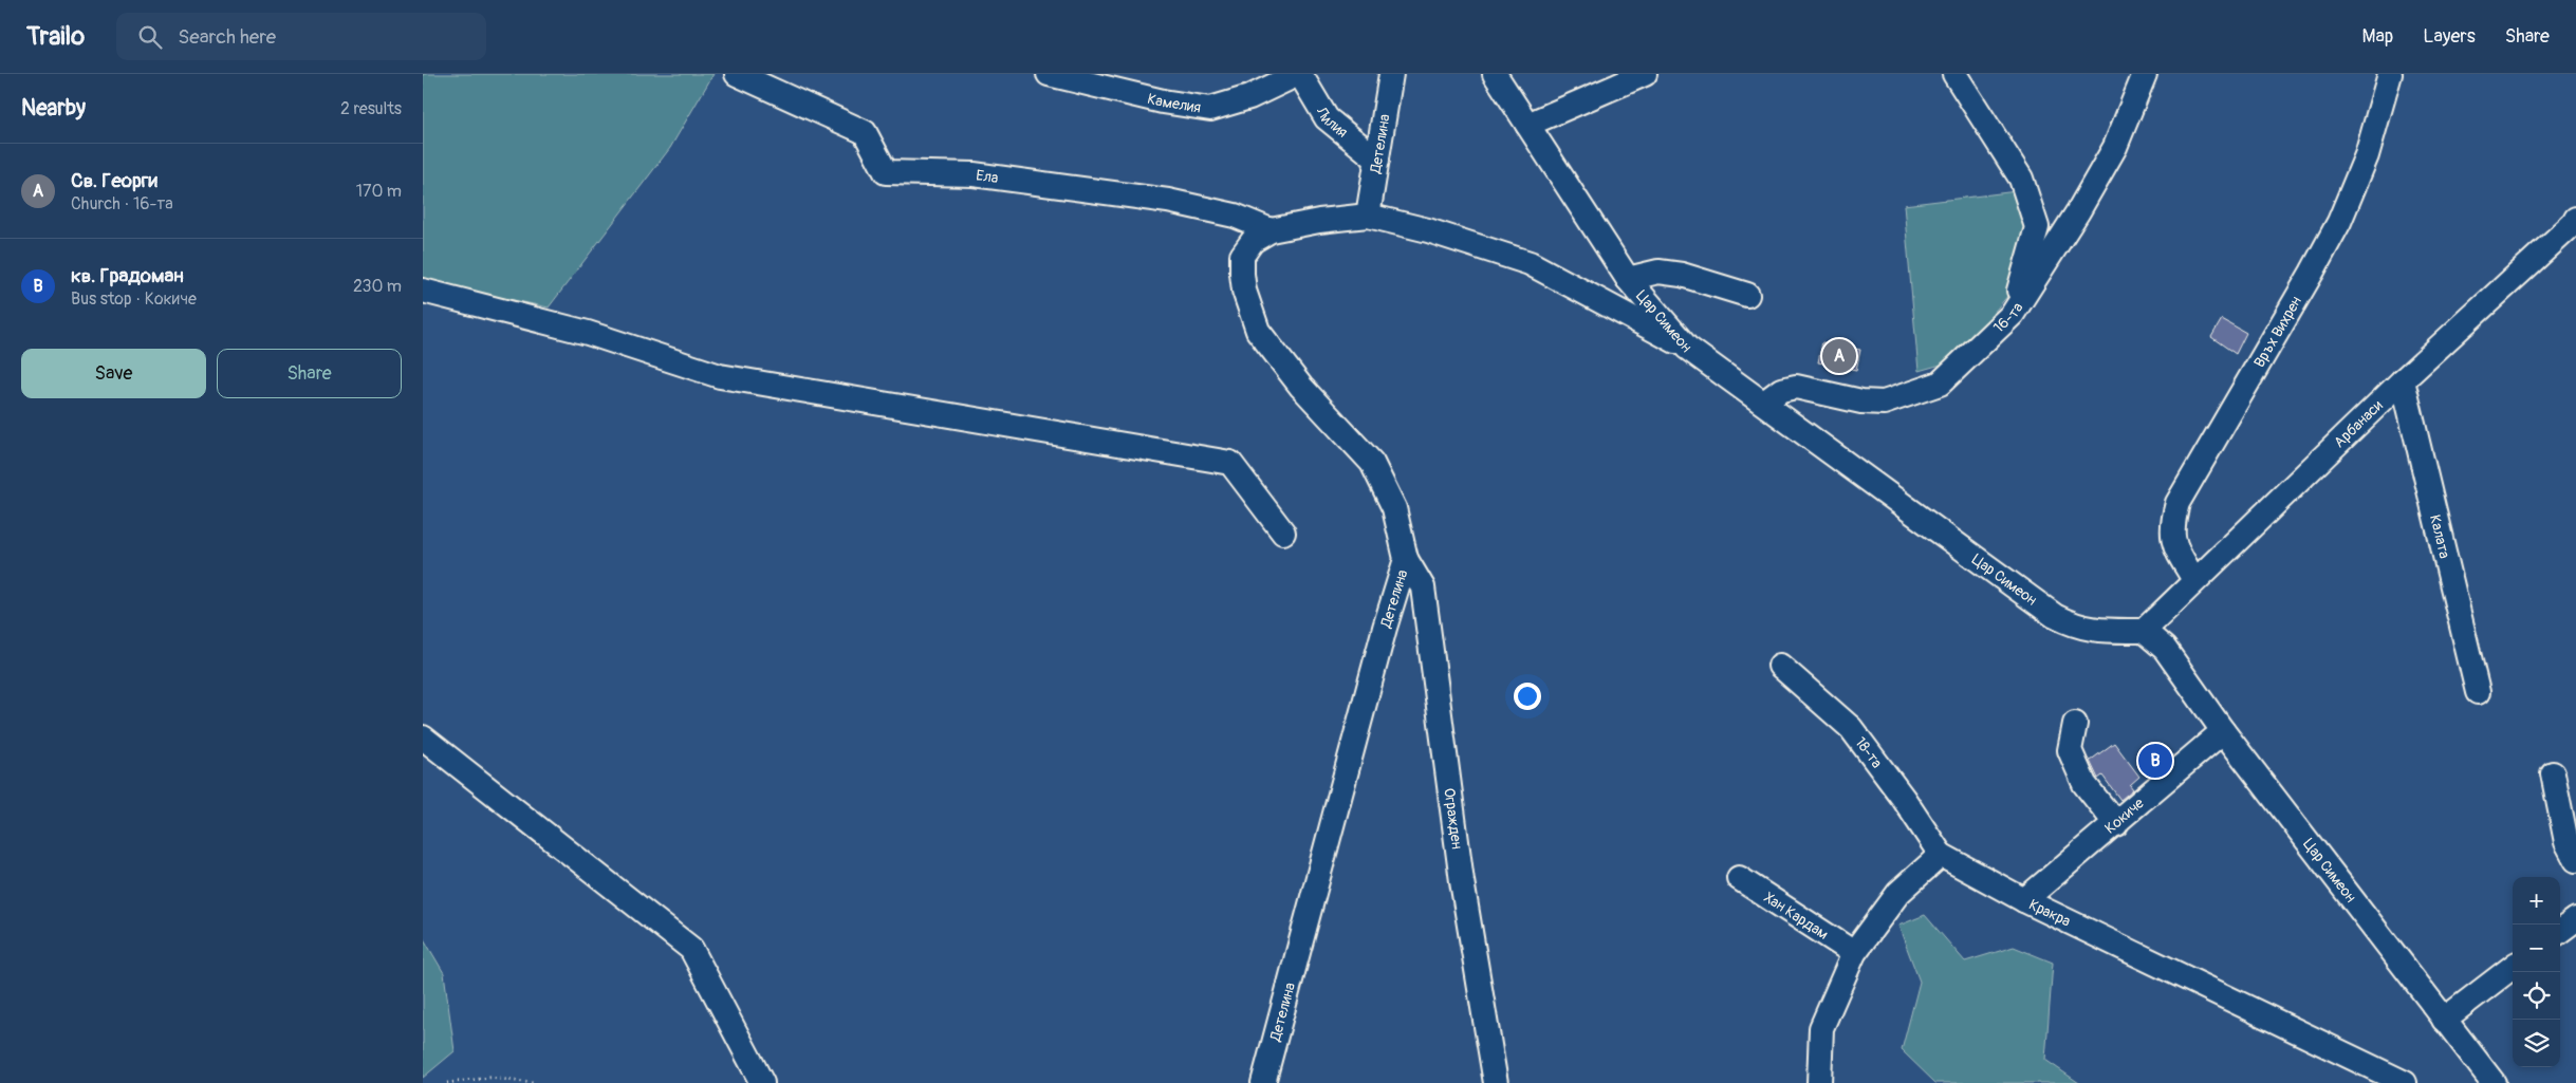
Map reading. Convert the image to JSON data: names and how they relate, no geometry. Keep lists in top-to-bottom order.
{
  "streets": {
    "street": [
      "Камелия",
      "Лилия",
      "Детелина",
      "Ела",
      "16-та",
      "Цар Симеон",
      "Връх Вихрен",
      "Арбанаси",
      "Калата",
      "18-та",
      "Кокиче",
      "Огражден",
      "Кракра",
      "Хан Кардам"
    ]
  },
  "crossings": [
    ["Камелия", "Лилия"],
    ["Лилия", "Детелина"],
    ["Детелина", "Ела"],
    ["Детелина", "Цар Симеон"],
    ["Детелина", "Огражден"],
    ["16-та", "Цар Симеон"],
    ["Цар Симеон", "Арбанаси"],
    ["Цар Симеон", "Кокиче"],
    ["Връх Вихрен", "Арбанаси"],
    ["Арбанаси", "Калата"],
    ["18-та", "Кракра"],
    ["Кокиче", "Кракра"]
  ],
  "page": {
    "header": "Trailo",
    "search": "Search here",
    "nav": ["Map", "Layers", "Share"],
    "heading": ["Nearby", "2 results"],
    "list": [
      {
        "mark": "A",
        "name": "Св. Георги",
        "note": "Church · 16-та",
        "value": "170 m"
      },
      {
        "mark": "B",
        "name": "кв. Градоман",
        "note": "Bus stop · Кокиче",
        "value": "230 m"
      }
    ],
    "buttons": ["Save", "Share"],
    "pins": ["A", "B"],
    "map_buttons": ["+", "−"]
  }
}
